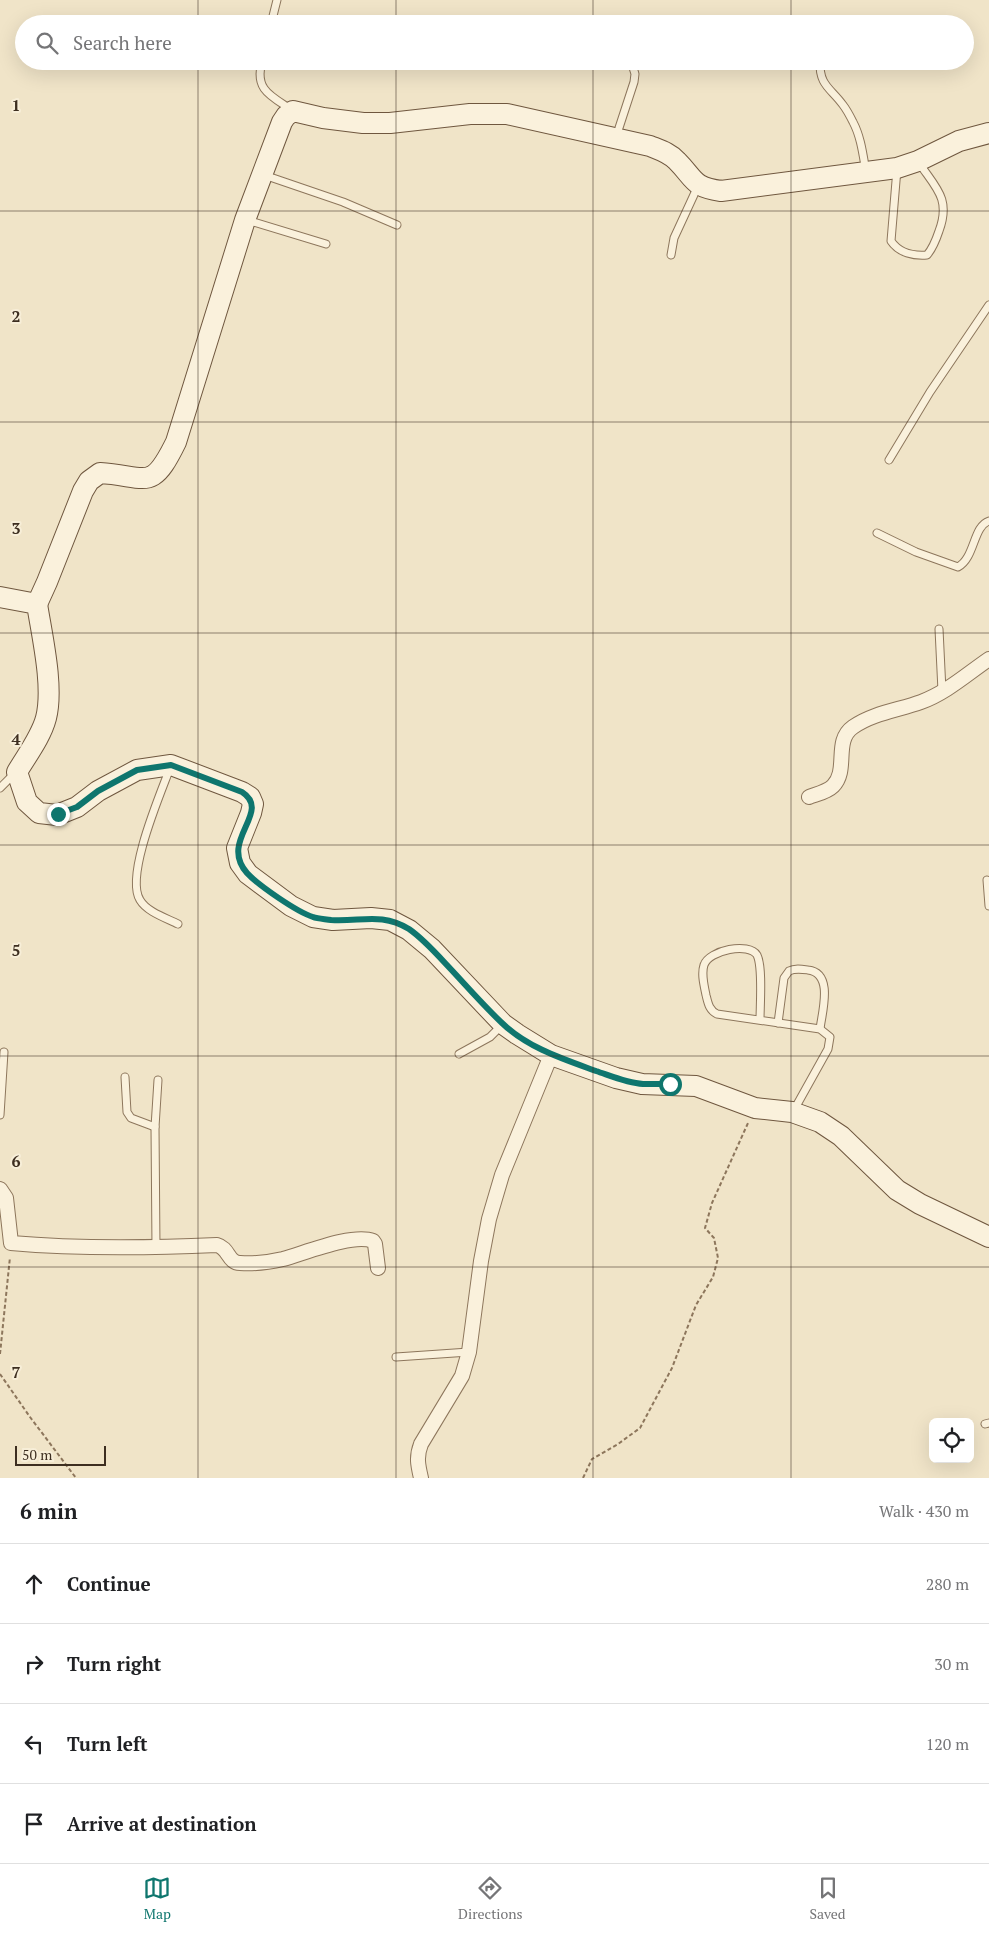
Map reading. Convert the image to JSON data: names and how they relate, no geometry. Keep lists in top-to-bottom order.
{
  "scale_bar": "50 m",
  "page": {
    "search": "Search here",
    "scale": "50 m",
    "heading": ["6 min", "Walk · 430 m"],
    "list": [
      ["Continue", "280 m"],
      ["Turn right", "30 m"],
      ["Turn left", "120 m"],
      "Arrive at destination"
    ],
    "nav": ["Map", "Directions", "Saved"]
  },
  "grid": {
    "rows": [
      "1",
      "2",
      "3",
      "4",
      "5",
      "6",
      "7"
    ]
  }
}
